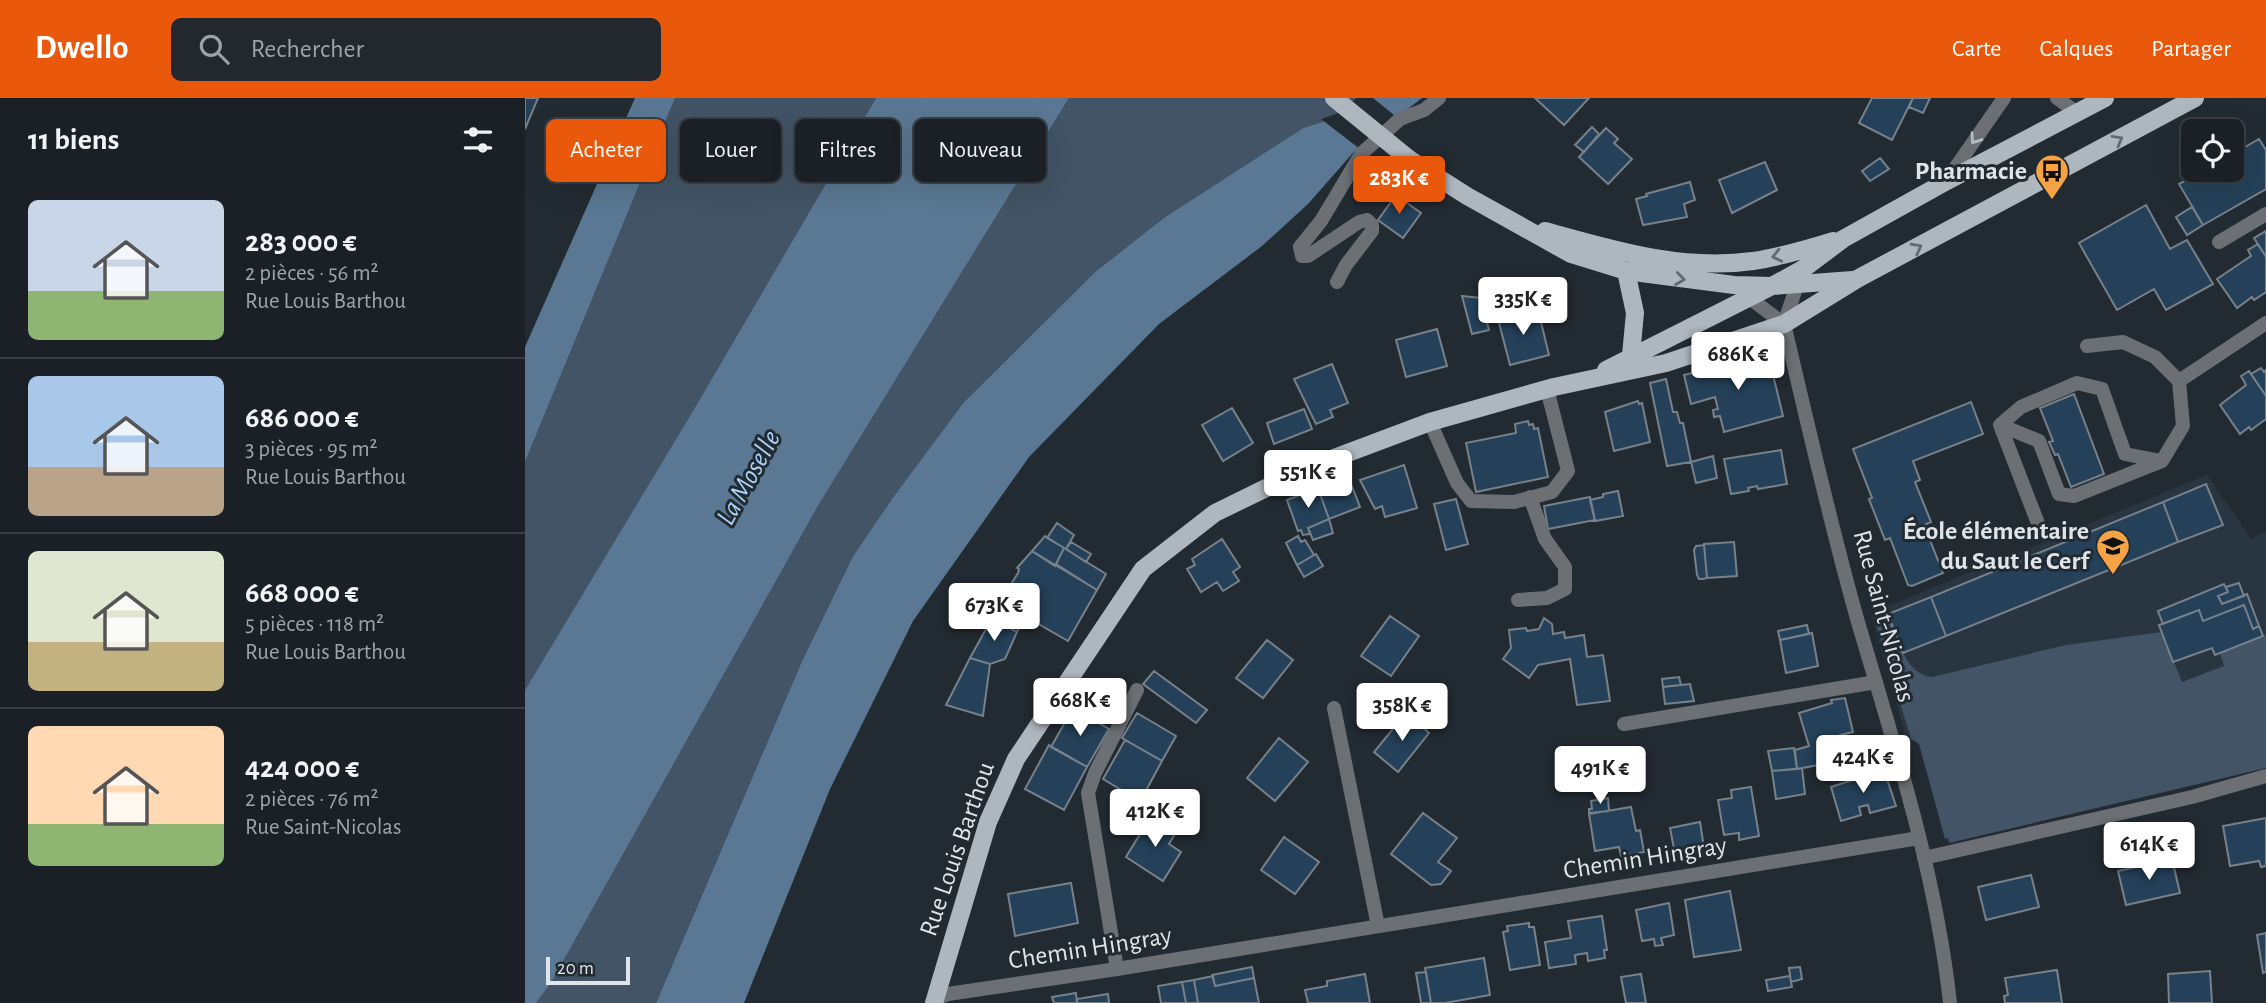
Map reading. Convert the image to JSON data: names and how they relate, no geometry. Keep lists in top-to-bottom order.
{
  "streets": {
    "main road": ["Rue Louis Barthou"],
    "street": ["Rue Saint-Nicolas", "Chemin Hingray"]
  },
  "crossings": [
    ["Rue Saint-Nicolas", "Rue Louis Barthou"],
    ["Rue Saint-Nicolas", "Chemin Hingray"],
    ["Rue Louis Barthou", "Chemin Hingray"]
  ],
  "water": ["La Moselle"],
  "places": {
    "bus stop": ["Pharmacie"],
    "school or university": ["École élémentaire du Saut le Cerf"]
  },
  "scale_bar": "20 m",
  "page": {
    "header": "Dwello",
    "search": "Rechercher",
    "nav": ["Carte", "Calques", "Partager"],
    "heading": "11 biens",
    "chip": [
      "Acheter",
      "Louer",
      "Filtres",
      "Nouveau"
    ],
    "price": [
      "283K €",
      "335K €",
      "686K €",
      "551K €",
      "673K €",
      "668K €",
      "358K €",
      "424K €",
      "491K €",
      "412K €",
      "614K €"
    ],
    "list": [
      {
        "name": "283 000 €",
        "note": "2 pièces · 56 m² · Rue Louis Barthou"
      },
      {
        "name": "686 000 €",
        "note": "3 pièces · 95 m² · Rue Louis Barthou"
      },
      {
        "name": "668 000 €",
        "note": "5 pièces · 118 m² · Rue Louis Barthou"
      },
      {
        "name": "424 000 €",
        "note": "2 pièces · 76 m² · Rue Saint-Nicolas"
      }
    ],
    "scale": "20 m"
  }
}
